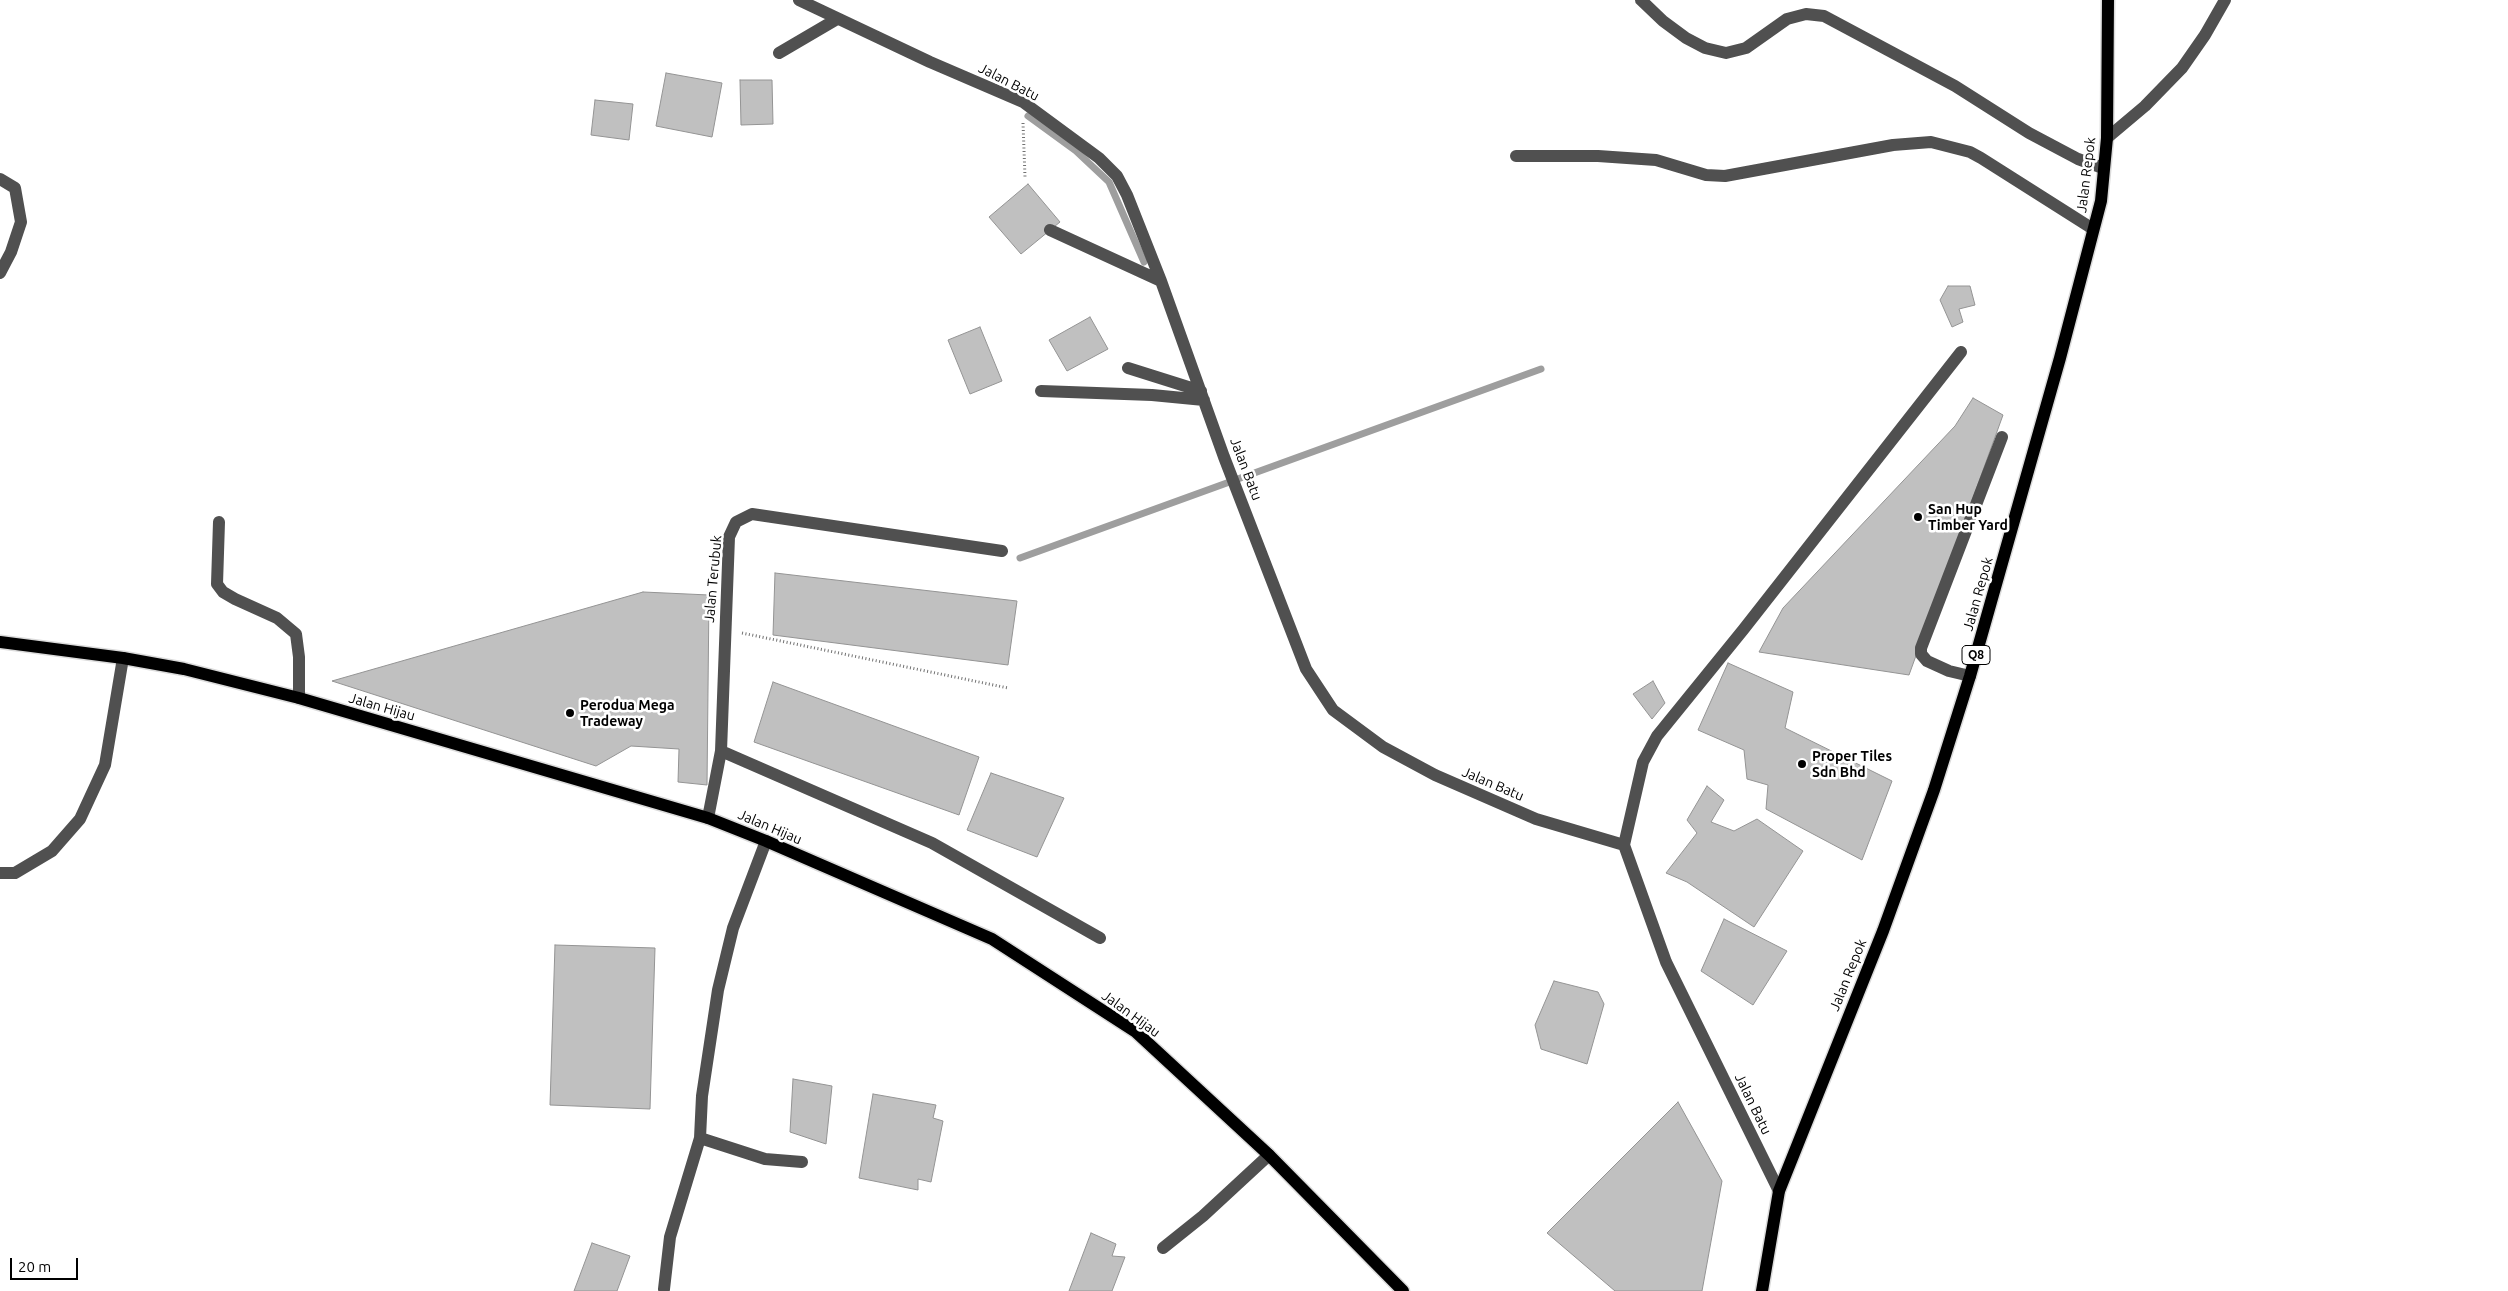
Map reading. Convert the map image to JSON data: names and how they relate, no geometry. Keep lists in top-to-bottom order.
{
  "streets": {
    "main road": ["Jalan Repok", "Q8", "Jalan Hijau"],
    "street": ["Jalan Batu", "Jalan Terubuk"]
  },
  "crossings": [
    ["Jalan Batu", "Jalan Repok"],
    ["Jalan Terubuk", "Jalan Hijau"]
  ],
  "places": ["San Hup Timber Yard", "Perodua Mega Tradeway", "Proper Tiles Sdn Bhd"],
  "scale_bar": "20 m"
}
